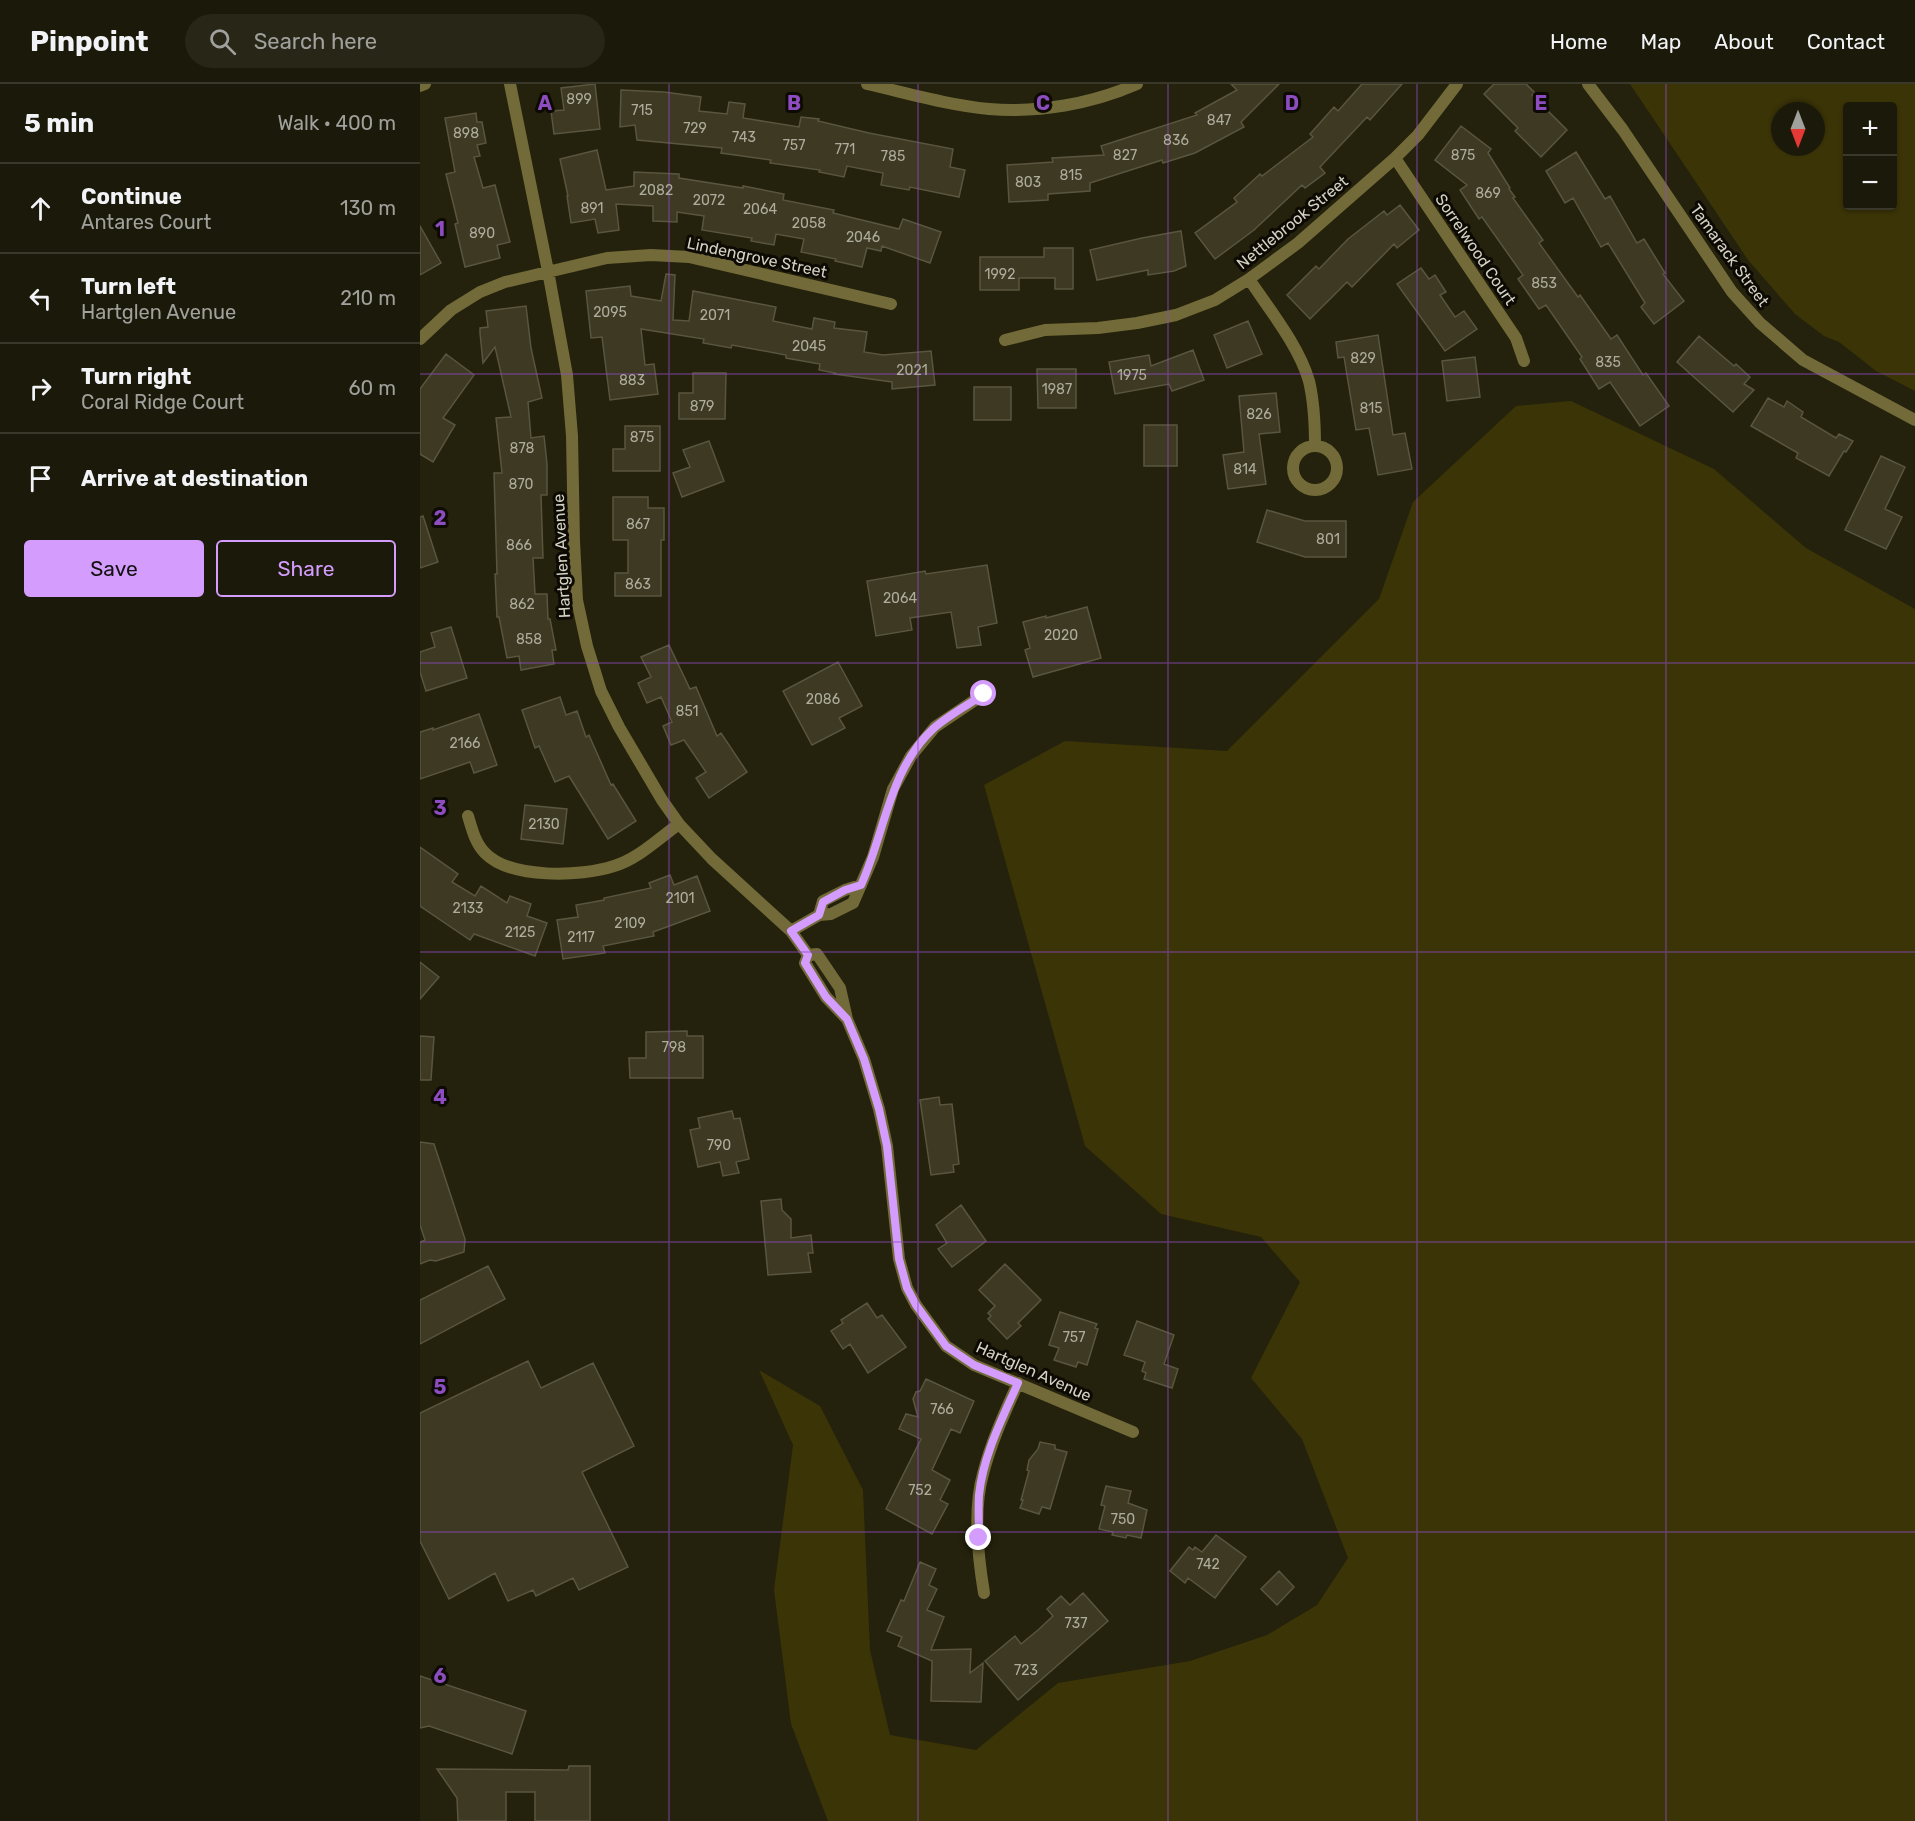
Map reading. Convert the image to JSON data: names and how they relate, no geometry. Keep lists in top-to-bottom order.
{
  "streets": {
    "street": [
      "Nettlebrook Street",
      "Sorrelwood Court",
      "Tamarack Street",
      "Lindengrove Street",
      "Hartglen Avenue"
    ]
  },
  "crossings": [
    ["Nettlebrook Street", "Sorrelwood Court"],
    ["Lindengrove Street", "Hartglen Avenue"]
  ],
  "house_numbers": [
    "899",
    "715",
    "847",
    "729",
    "898",
    "743",
    "836",
    "757",
    "771",
    "827",
    "875",
    "785",
    "815",
    "803",
    "2082",
    "869",
    "2072",
    "891",
    "2064",
    "2058",
    "890",
    "2046",
    "1992",
    "853",
    "2095",
    "2071",
    "2045",
    "829",
    "835",
    "2021",
    "1975",
    "883",
    "1987",
    "879",
    "815",
    "826",
    "875",
    "878",
    "814",
    "870",
    "867",
    "801",
    "866",
    "863",
    "2064",
    "862",
    "2020",
    "858",
    "2086",
    "851",
    "2166",
    "2130",
    "2101",
    "2133",
    "2109",
    "2125",
    "2117",
    "798",
    "790",
    "757",
    "766",
    "752",
    "750",
    "742",
    "737",
    "723"
  ],
  "north": "bottom",
  "page": {
    "header": "Pinpoint",
    "search": "Search here",
    "nav": [
      "Home",
      "Map",
      "About",
      "Contact"
    ],
    "heading": ["5 min", "Walk · 400 m"],
    "map_buttons": ["+", "−"],
    "list": [
      ["Continue", "Antares Court", "130 m"],
      ["Turn left", "Hartglen Avenue", "210 m"],
      ["Turn right", "Coral Ridge Court", "60 m"],
      "Arrive at destination"
    ],
    "buttons": ["Save", "Share"]
  },
  "grid": {
    "columns": [
      "A",
      "B",
      "C",
      "D",
      "E"
    ],
    "rows": [
      "1",
      "2",
      "3",
      "4",
      "5",
      "6"
    ]
  }
}
